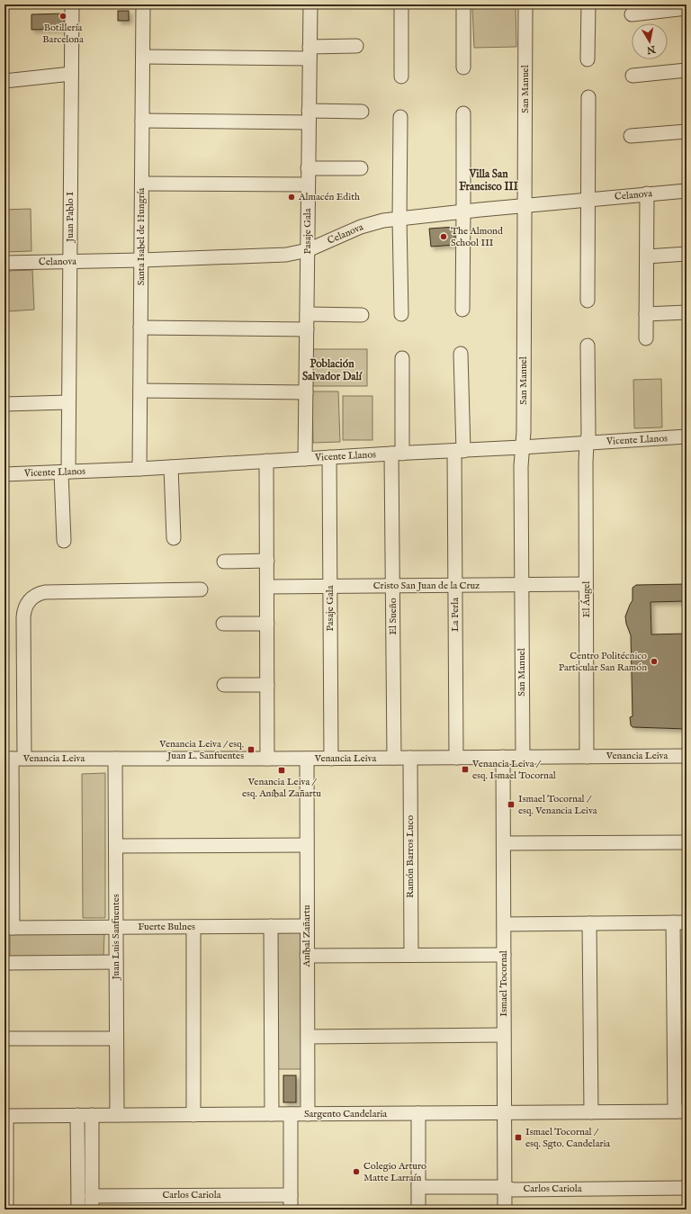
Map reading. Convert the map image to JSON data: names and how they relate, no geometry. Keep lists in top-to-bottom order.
{
  "streets": {
    "street": [
      "San Manuel",
      "Celanova",
      "Juan Pablo I",
      "Pasaje Gala",
      "Santa Isabel de Hungría",
      "Vicente Llanos",
      "Cristo San Juan de la Cruz",
      "El Ángel",
      "La Perla",
      "El Sueño",
      "Venancia Leiva",
      "Ramón Barros Luco",
      "Fuerte Bulnes",
      "Aníbal Zañartu",
      "Juan Luis Sanfuentes",
      "Ismael Tocornal",
      "Sargento Candelaria",
      "Carlos Cariola"
    ]
  },
  "crossings": [
    ["San Manuel", "Celanova"],
    ["San Manuel", "Vicente Llanos"],
    ["San Manuel", "Cristo San Juan de la Cruz"],
    ["San Manuel", "Venancia Leiva"],
    ["Celanova", "Juan Pablo I"],
    ["Celanova", "Pasaje Gala"],
    ["Celanova", "Santa Isabel de Hungría"],
    ["Juan Pablo I", "Vicente Llanos"],
    ["Pasaje Gala", "Vicente Llanos"],
    ["Pasaje Gala", "Cristo San Juan de la Cruz"],
    ["Pasaje Gala", "Venancia Leiva"],
    ["Santa Isabel de Hungría", "Vicente Llanos"],
    ["Vicente Llanos", "El Ángel"],
    ["Vicente Llanos", "La Perla"],
    ["Vicente Llanos", "El Sueño"],
    ["Cristo San Juan de la Cruz", "El Ángel"],
    ["Cristo San Juan de la Cruz", "La Perla"],
    ["Cristo San Juan de la Cruz", "El Sueño"],
    ["El Ángel", "Venancia Leiva"],
    ["La Perla", "Venancia Leiva"],
    ["El Sueño", "Venancia Leiva"],
    ["Venancia Leiva", "Ramón Barros Luco"],
    ["Venancia Leiva", "Aníbal Zañartu"],
    ["Venancia Leiva", "Juan Luis Sanfuentes"],
    ["Venancia Leiva", "Ismael Tocornal"],
    ["Fuerte Bulnes", "Aníbal Zañartu"],
    ["Fuerte Bulnes", "Juan Luis Sanfuentes"],
    ["Aníbal Zañartu", "Sargento Candelaria"],
    ["Juan Luis Sanfuentes", "Sargento Candelaria"],
    ["Ismael Tocornal", "Sargento Candelaria"],
    ["Ismael Tocornal", "Carlos Cariola"]
  ],
  "districts": ["Villa San Francisco III", "Población Salvador Dalí"],
  "places": {
    "other": [
      "Botillería Barcelona",
      "Almacén Edith",
      "The Almond School III",
      "Centro Politécnico Particular San Ramón",
      "Colegio Arturo Matte Larraín"
    ],
    "transit": [
      "Venancia Leiva / esq. Juan L. Sanfuentes",
      "Venancia Leiva / esq. Ismael Tocornal",
      "Venancia Leiva / esq. Aníbal Zañartu",
      "Ismael Tocornal / esq. Venancia Leiva",
      "Ismael Tocornal / esq. Sgto. Candelaria"
    ]
  },
  "north": "bottom"
}
